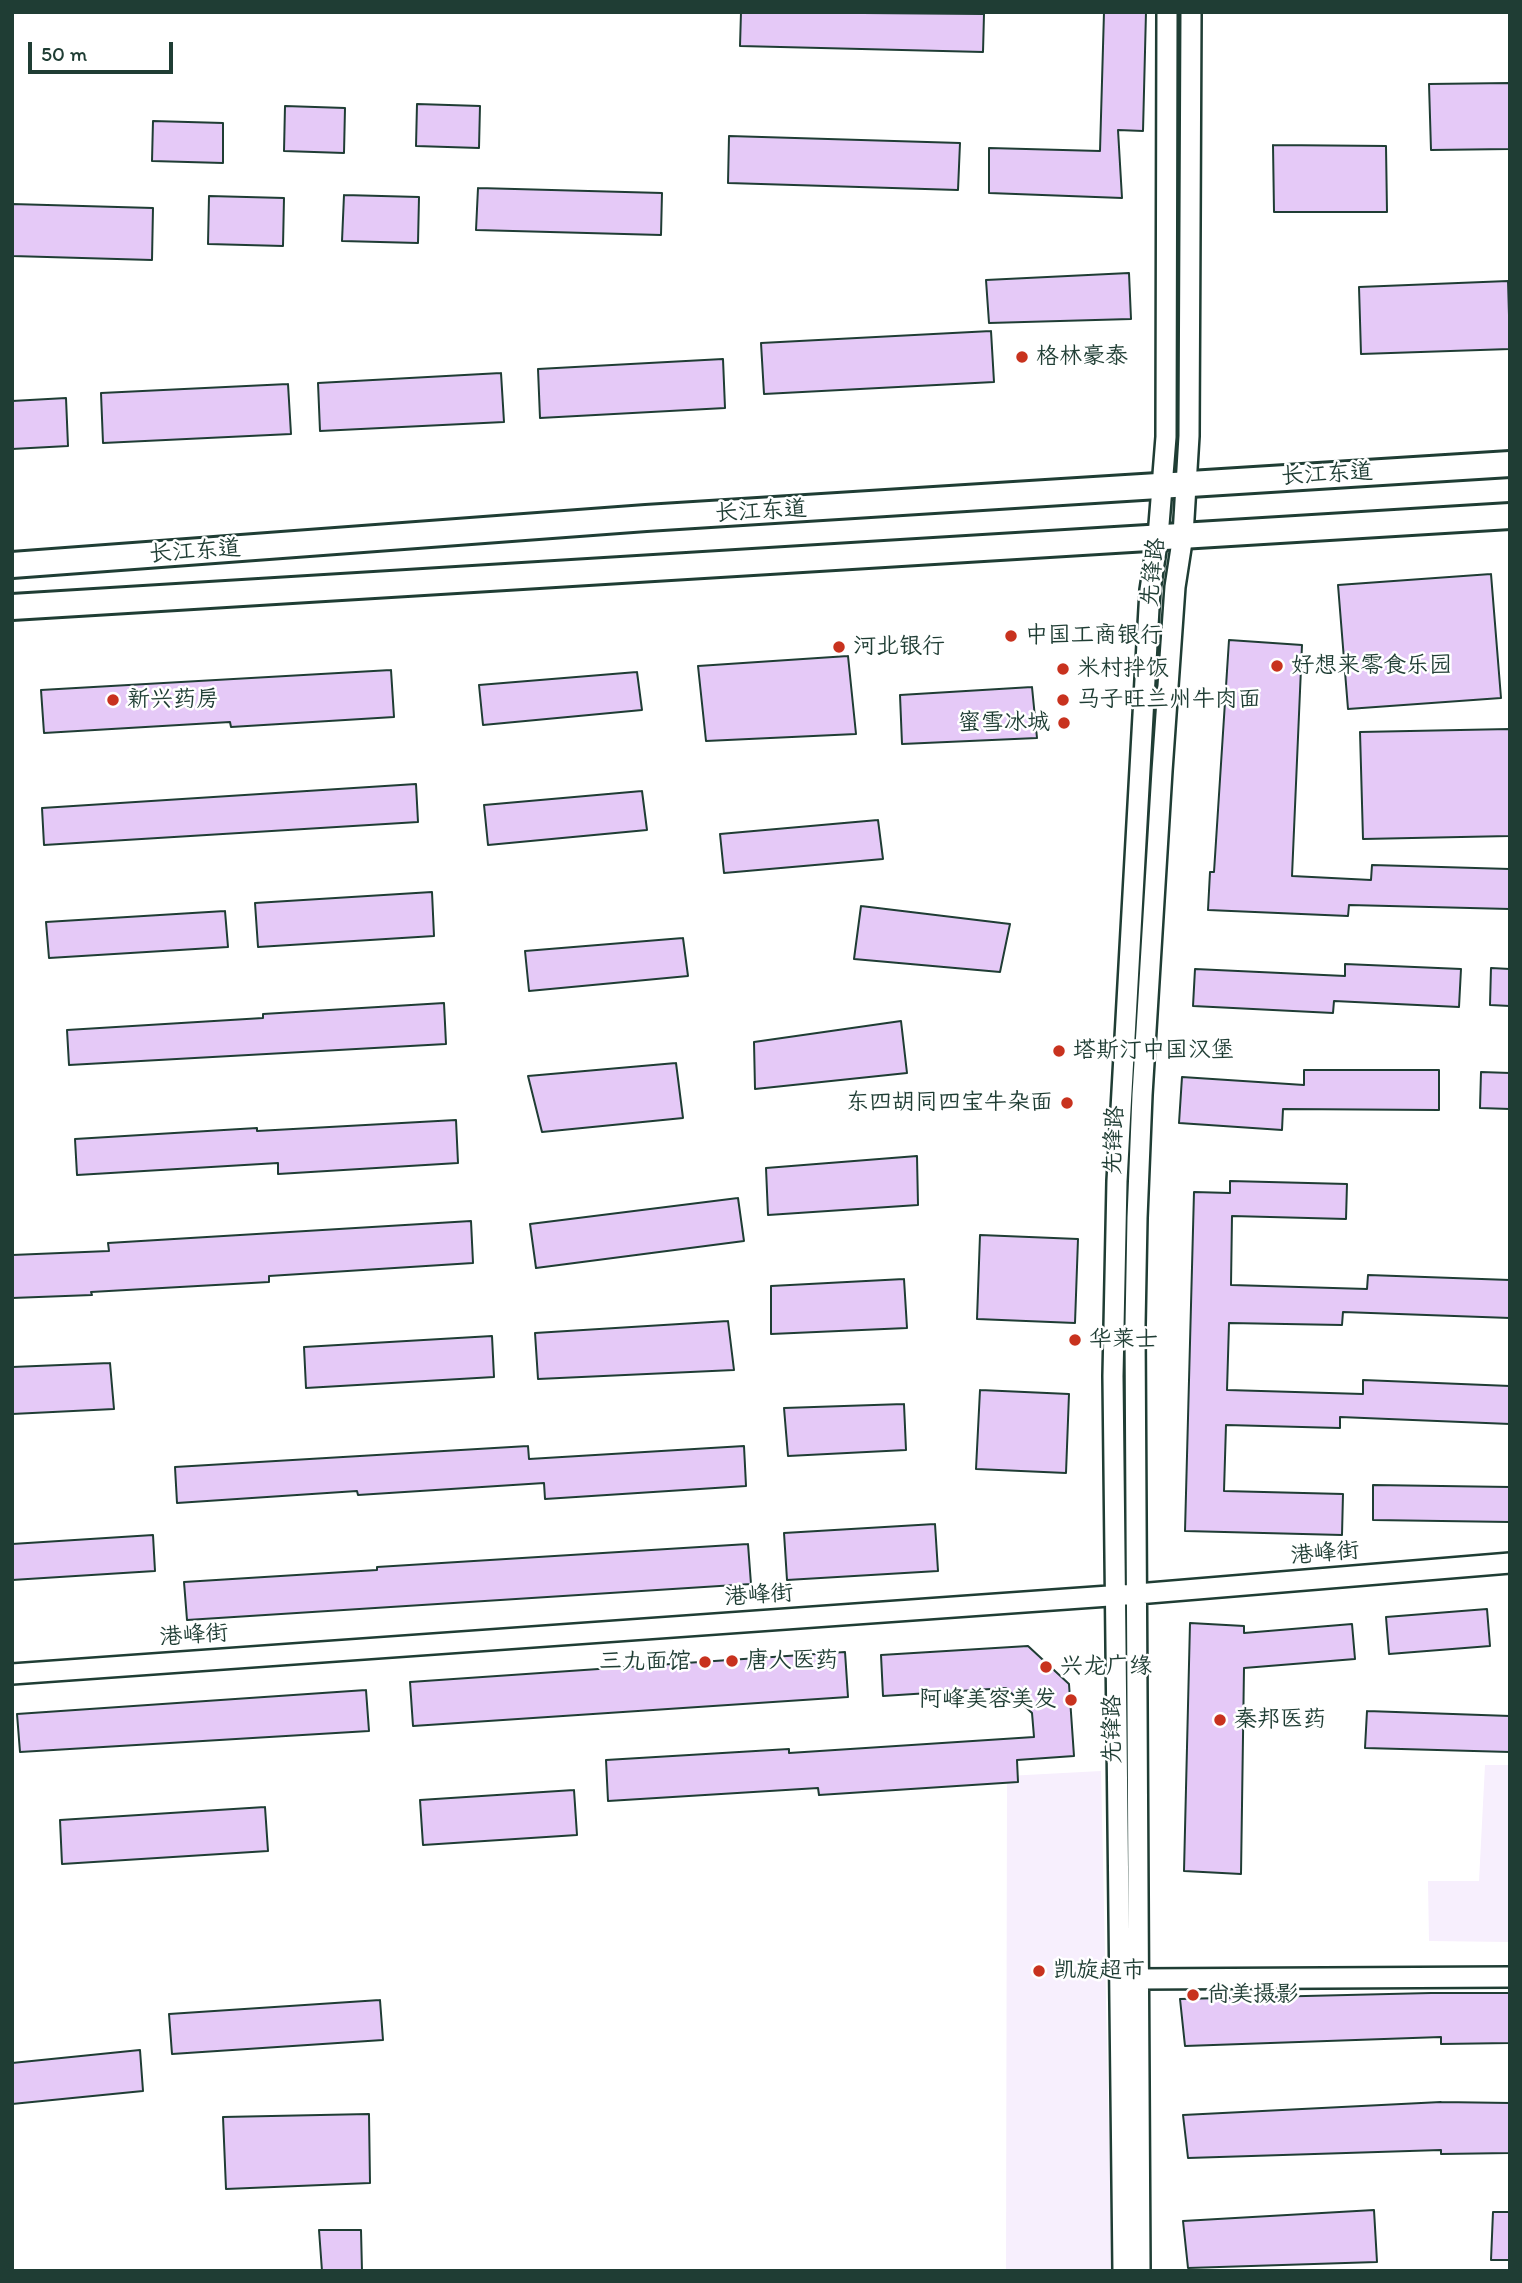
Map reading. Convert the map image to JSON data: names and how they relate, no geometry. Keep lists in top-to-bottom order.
{
  "streets": {
    "main road": ["长江东道"],
    "street": ["先锋路", "港峰街"]
  },
  "crossings": [
    ["长江东道", "先锋路"],
    ["先锋路", "港峰街"]
  ],
  "places": [
    "格林豪泰",
    "中国工商银行",
    "河北银行",
    "好想来零食乐园",
    "米村拌饭",
    "新兴药房",
    "马子旺兰州牛肉面",
    "蜜雪冰城",
    "塔斯汀中国汉堡",
    "东四胡同四宝牛杂面",
    "华莱士",
    "唐人医药",
    "三九面馆",
    "兴龙广缘",
    "阿峰美容美发",
    "秦邦医药",
    "凯旋超市",
    "尚美摄影"
  ],
  "scale_bar": "50 m"
}
